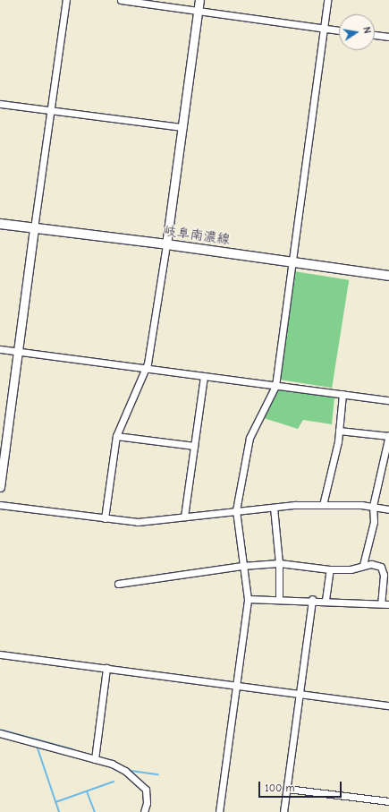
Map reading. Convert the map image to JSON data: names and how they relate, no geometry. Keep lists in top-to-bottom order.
{
  "streets": {
    "main road": ["岐阜南濃線"]
  },
  "scale_bar": "100 m",
  "north": "right"
}
